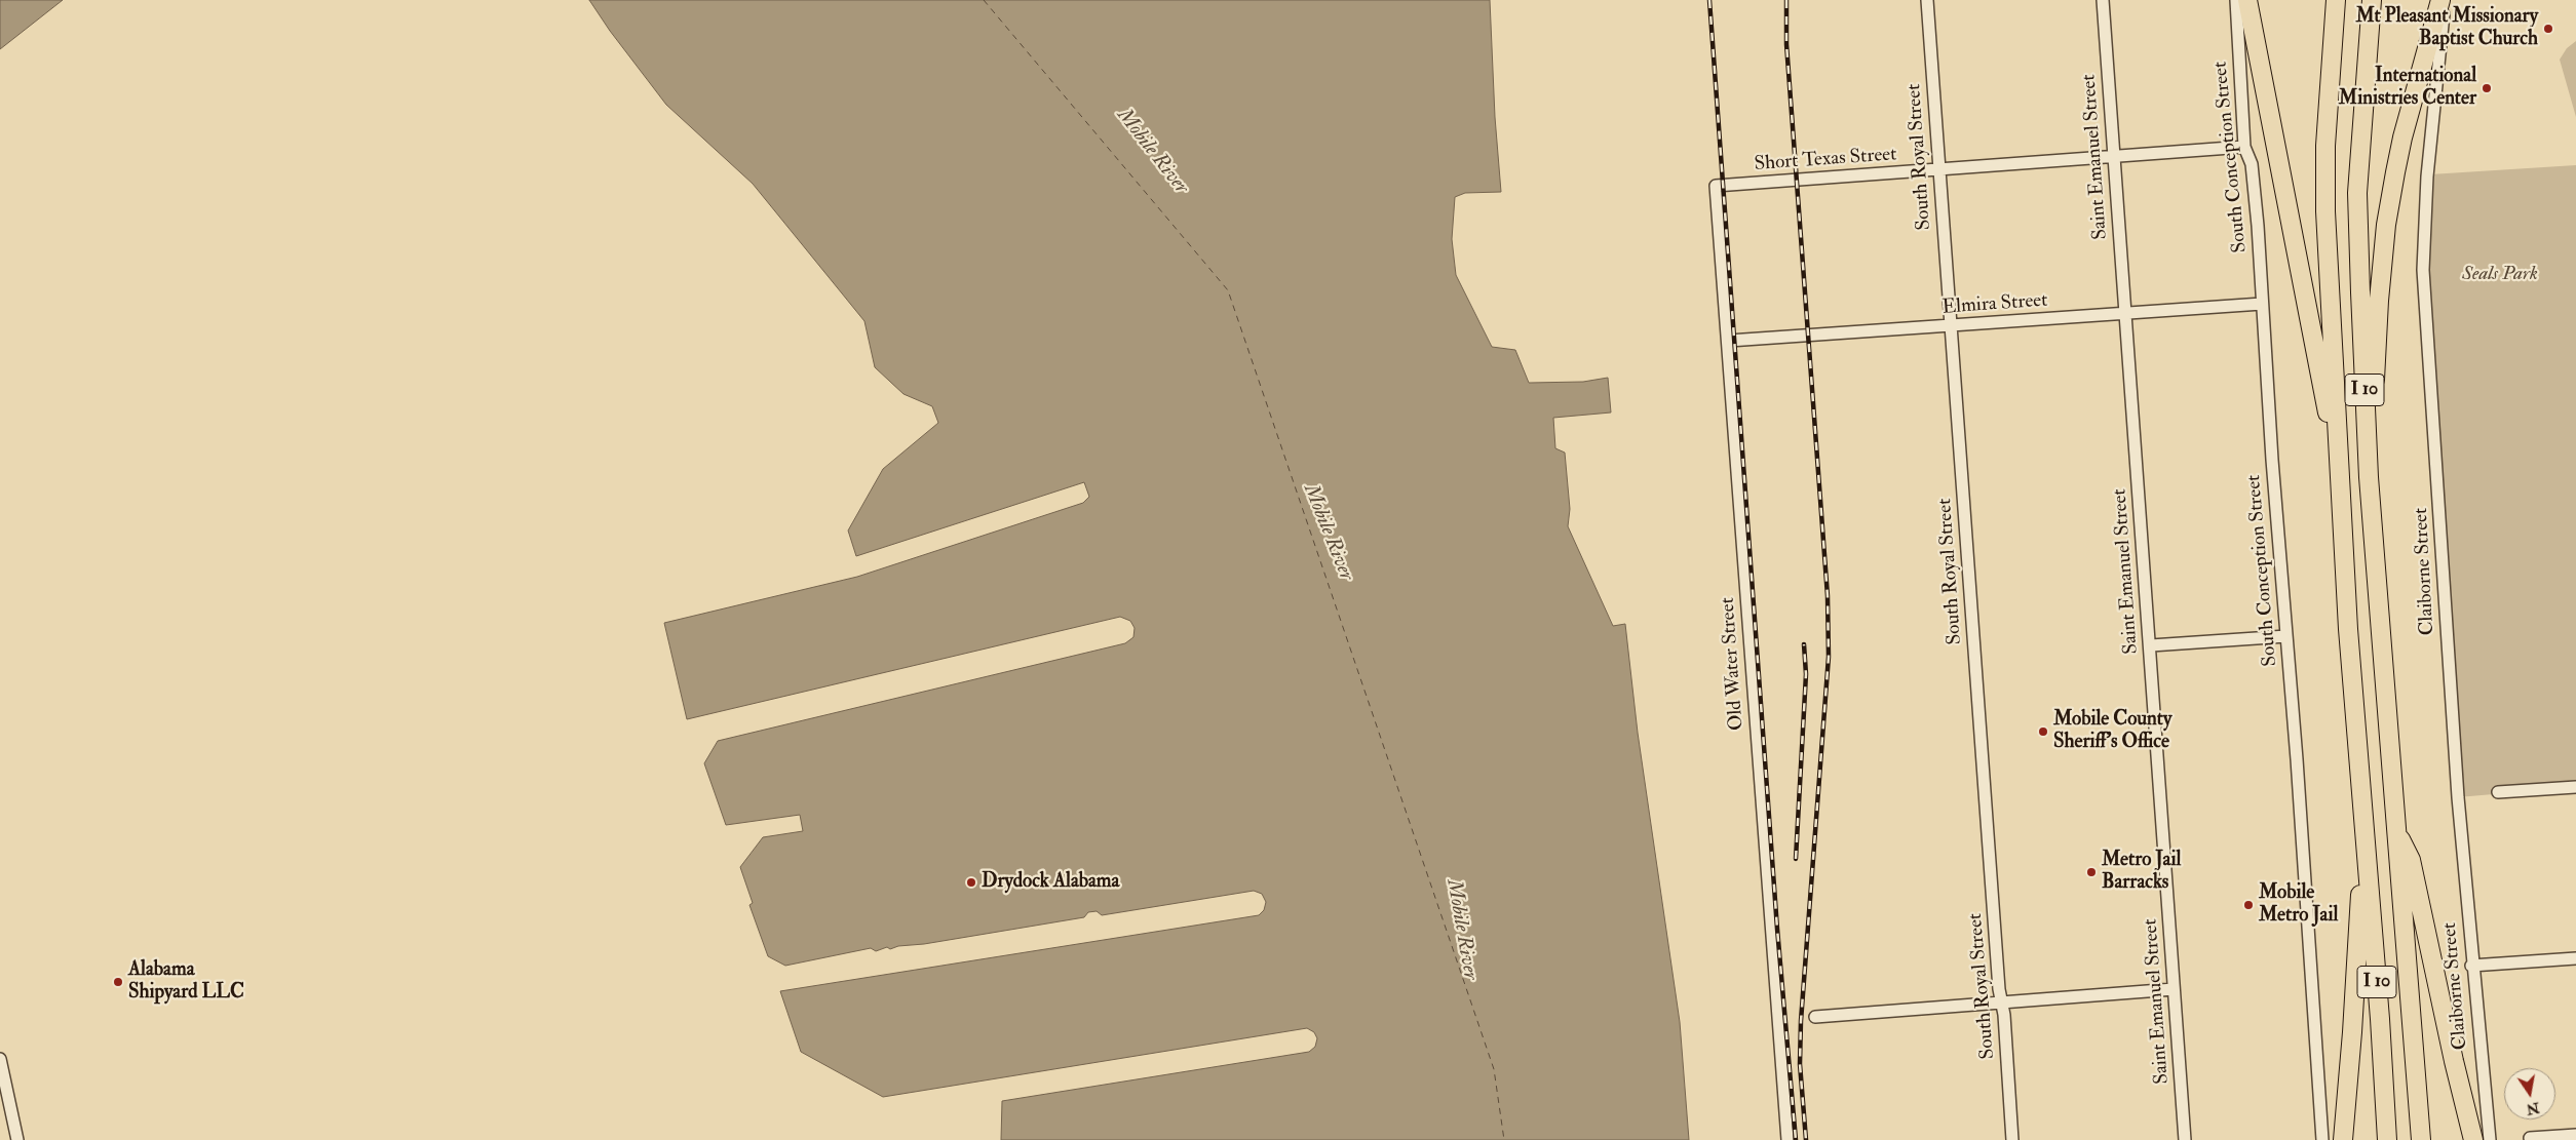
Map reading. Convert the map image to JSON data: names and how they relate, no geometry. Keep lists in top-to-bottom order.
{
  "streets": {
    "highway": ["I 10"],
    "street": [
      "South Royal Street",
      "Saint Emanuel Street",
      "South Conception Street",
      "Short Texas Street",
      "Elmira Street",
      "Claiborne Street",
      "Old Water Street"
    ]
  },
  "crossings": [
    ["South Royal Street", "Short Texas Street"],
    ["South Royal Street", "Elmira Street"],
    ["Saint Emanuel Street", "Short Texas Street"],
    ["Saint Emanuel Street", "Elmira Street"],
    ["South Conception Street", "Short Texas Street"],
    ["South Conception Street", "Elmira Street"],
    ["Short Texas Street", "Old Water Street"],
    ["Elmira Street", "Old Water Street"]
  ],
  "water": ["Mobile River"],
  "parks": ["Seals Park"],
  "places": [
    "Mt Pleasant Missionary Baptist Church",
    "International Ministries Center",
    "Mobile County Sheriff's Office",
    "Metro Jail Barracks",
    "Drydock Alabama",
    "Mobile Metro Jail",
    "Alabama Shipyard LLC"
  ],
  "north": "bottom"
}
